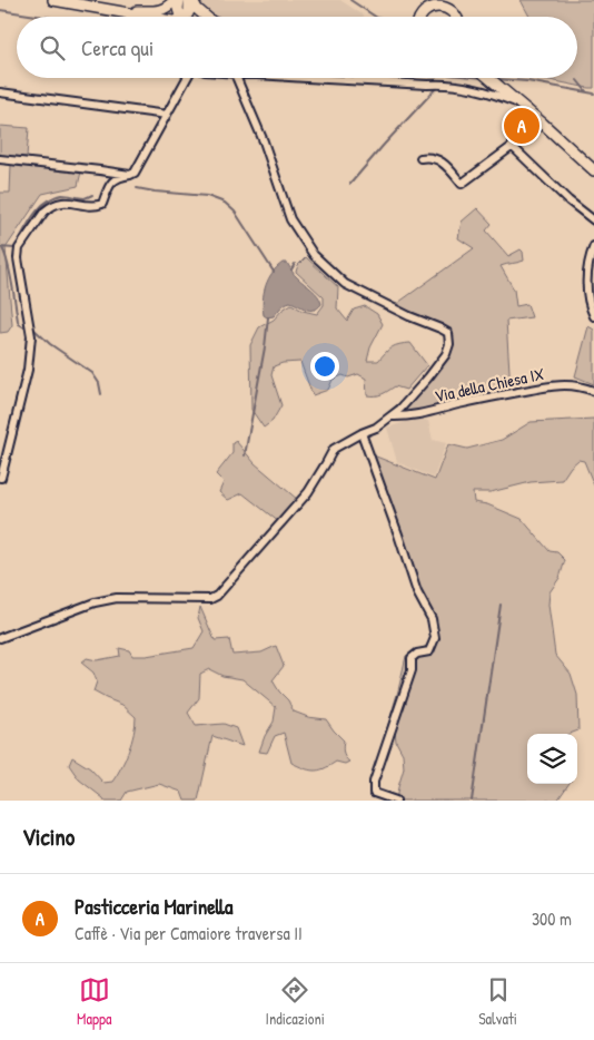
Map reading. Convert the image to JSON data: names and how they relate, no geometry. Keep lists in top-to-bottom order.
{
  "streets": {
    "street": ["Via della Chiesa IX"]
  },
  "page": {
    "search": "Cerca qui",
    "pins": "A",
    "heading": "Vicino",
    "list": [
      {
        "mark": "A",
        "name": "Pasticceria Marinella",
        "note": "Caffè · Via per Camaiore traversa II",
        "value": "300 m"
      }
    ],
    "nav": ["Mappa", "Indicazioni", "Salvati"]
  }
}
